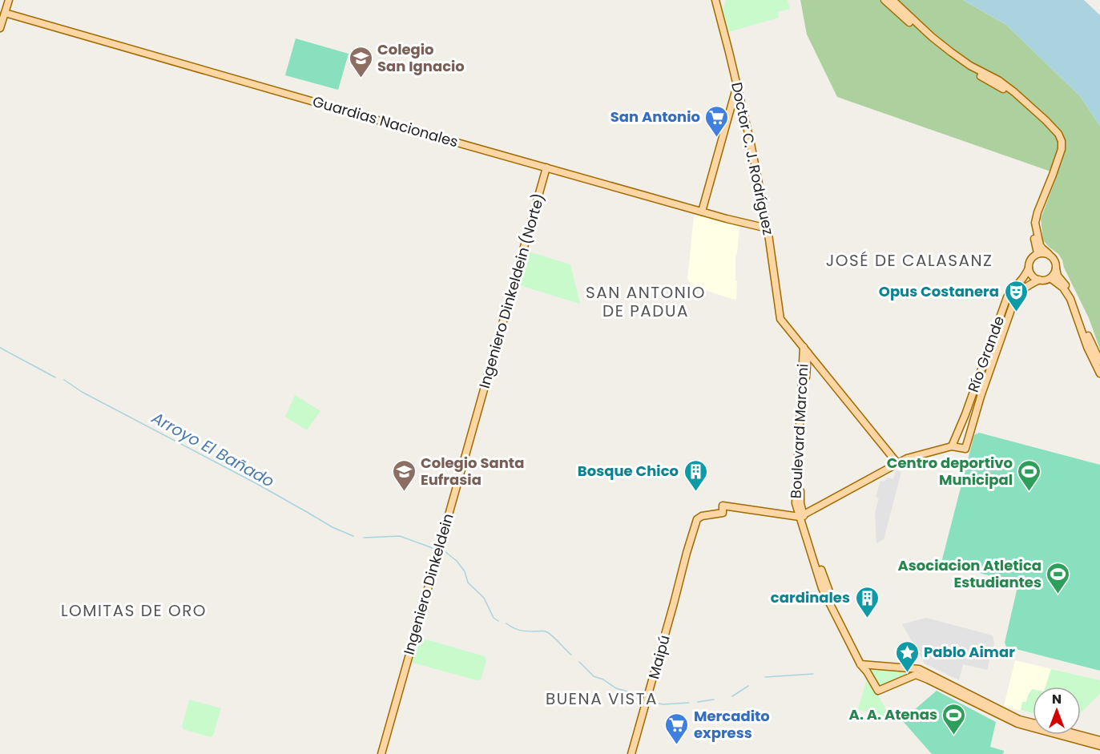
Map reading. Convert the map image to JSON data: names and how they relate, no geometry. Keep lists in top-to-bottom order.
{
  "streets": {
    "main road": [
      "Guardias Nacionales",
      "Doctor C. J. Rodríguez",
      "Ingeniero Dinkeldein (Norte)",
      "Río Grande",
      "Boulevard Marconi",
      "Ingeniero Dinkeldein",
      "Maipú"
    ]
  },
  "crossings": [
    ["Guardias Nacionales", "Doctor C. J. Rodríguez"],
    ["Guardias Nacionales", "Ingeniero Dinkeldein (Norte)"],
    ["Doctor C. J. Rodríguez", "Boulevard Marconi"],
    ["Ingeniero Dinkeldein (Norte)", "Ingeniero Dinkeldein"],
    ["Boulevard Marconi", "Maipú"]
  ],
  "districts": [
    "JOSÉ DE CALASANZ",
    "SAN ANTONIO DE PADUA",
    "LOMITAS DE ORO",
    "BUENA VISTA"
  ],
  "water": ["Arroyo El Bañado"],
  "places": {
    "school or university": ["Colegio San Ignacio", "Colegio Santa Eufrasia"],
    "supermarket": ["San Antonio", "Mercadito express"],
    "theatre": ["Opus Costanera"],
    "building": ["Bosque Chico", "cardinales"],
    "sports": ["Centro deportivo Municipal", "Asociacion Atletica Estudiantes", "A. A. Atenas"],
    "place": ["Pablo Aimar"]
  },
  "north": "top"
}
